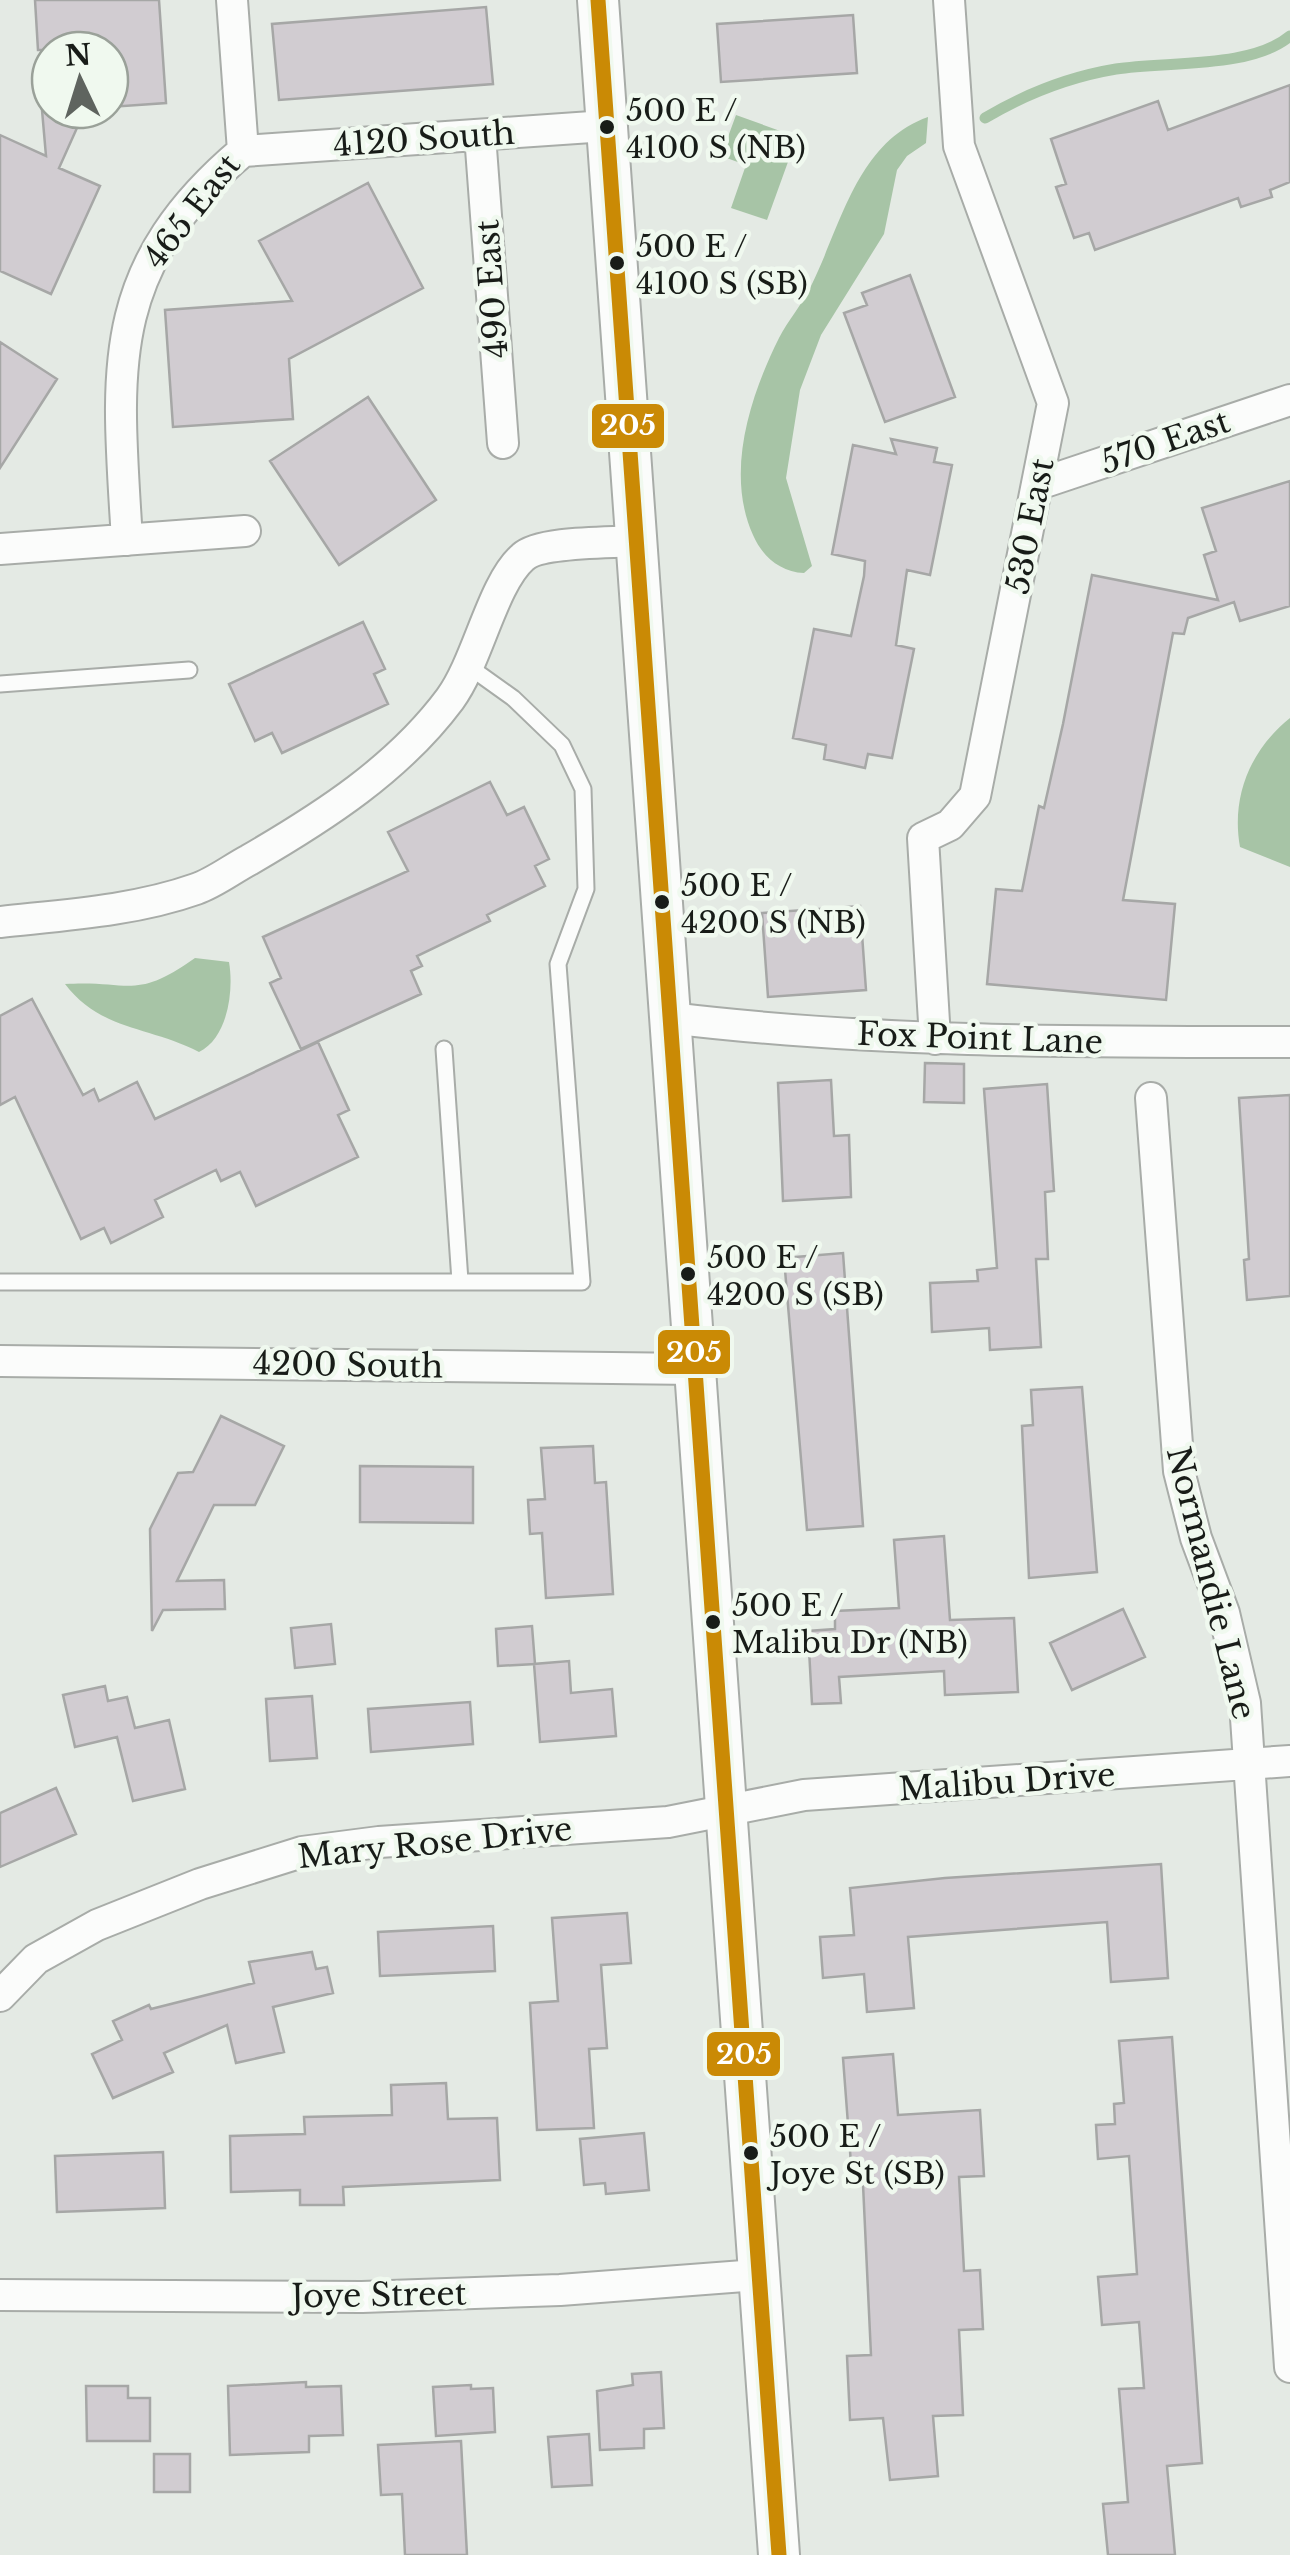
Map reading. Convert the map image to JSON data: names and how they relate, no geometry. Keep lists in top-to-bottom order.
{
  "streets": {
    "street": [
      "4120 South",
      "465 East",
      "490 East",
      "570 East",
      "530 East",
      "Fox Point Lane",
      "4200 South",
      "Normandie Lane",
      "Malibu Drive",
      "Mary Rose Drive",
      "Joye Street"
    ]
  },
  "crossings": [
    ["4120 South", "465 East"],
    ["4120 South", "490 East"],
    ["570 East", "530 East"],
    ["530 East", "Fox Point Lane"],
    ["Normandie Lane", "Malibu Drive"],
    ["Malibu Drive", "Mary Rose Drive"]
  ],
  "places": [
    "500 E / 4100 S (NB)",
    "500 E / 4100 S (SB)",
    "500 E / 4200 S (NB)",
    "500 E / 4200 S (SB)",
    "500 E / Malibu Dr (NB)",
    "500 E / Joye St (SB)"
  ],
  "lines": ["transit line 205"],
  "north": "top"
}
